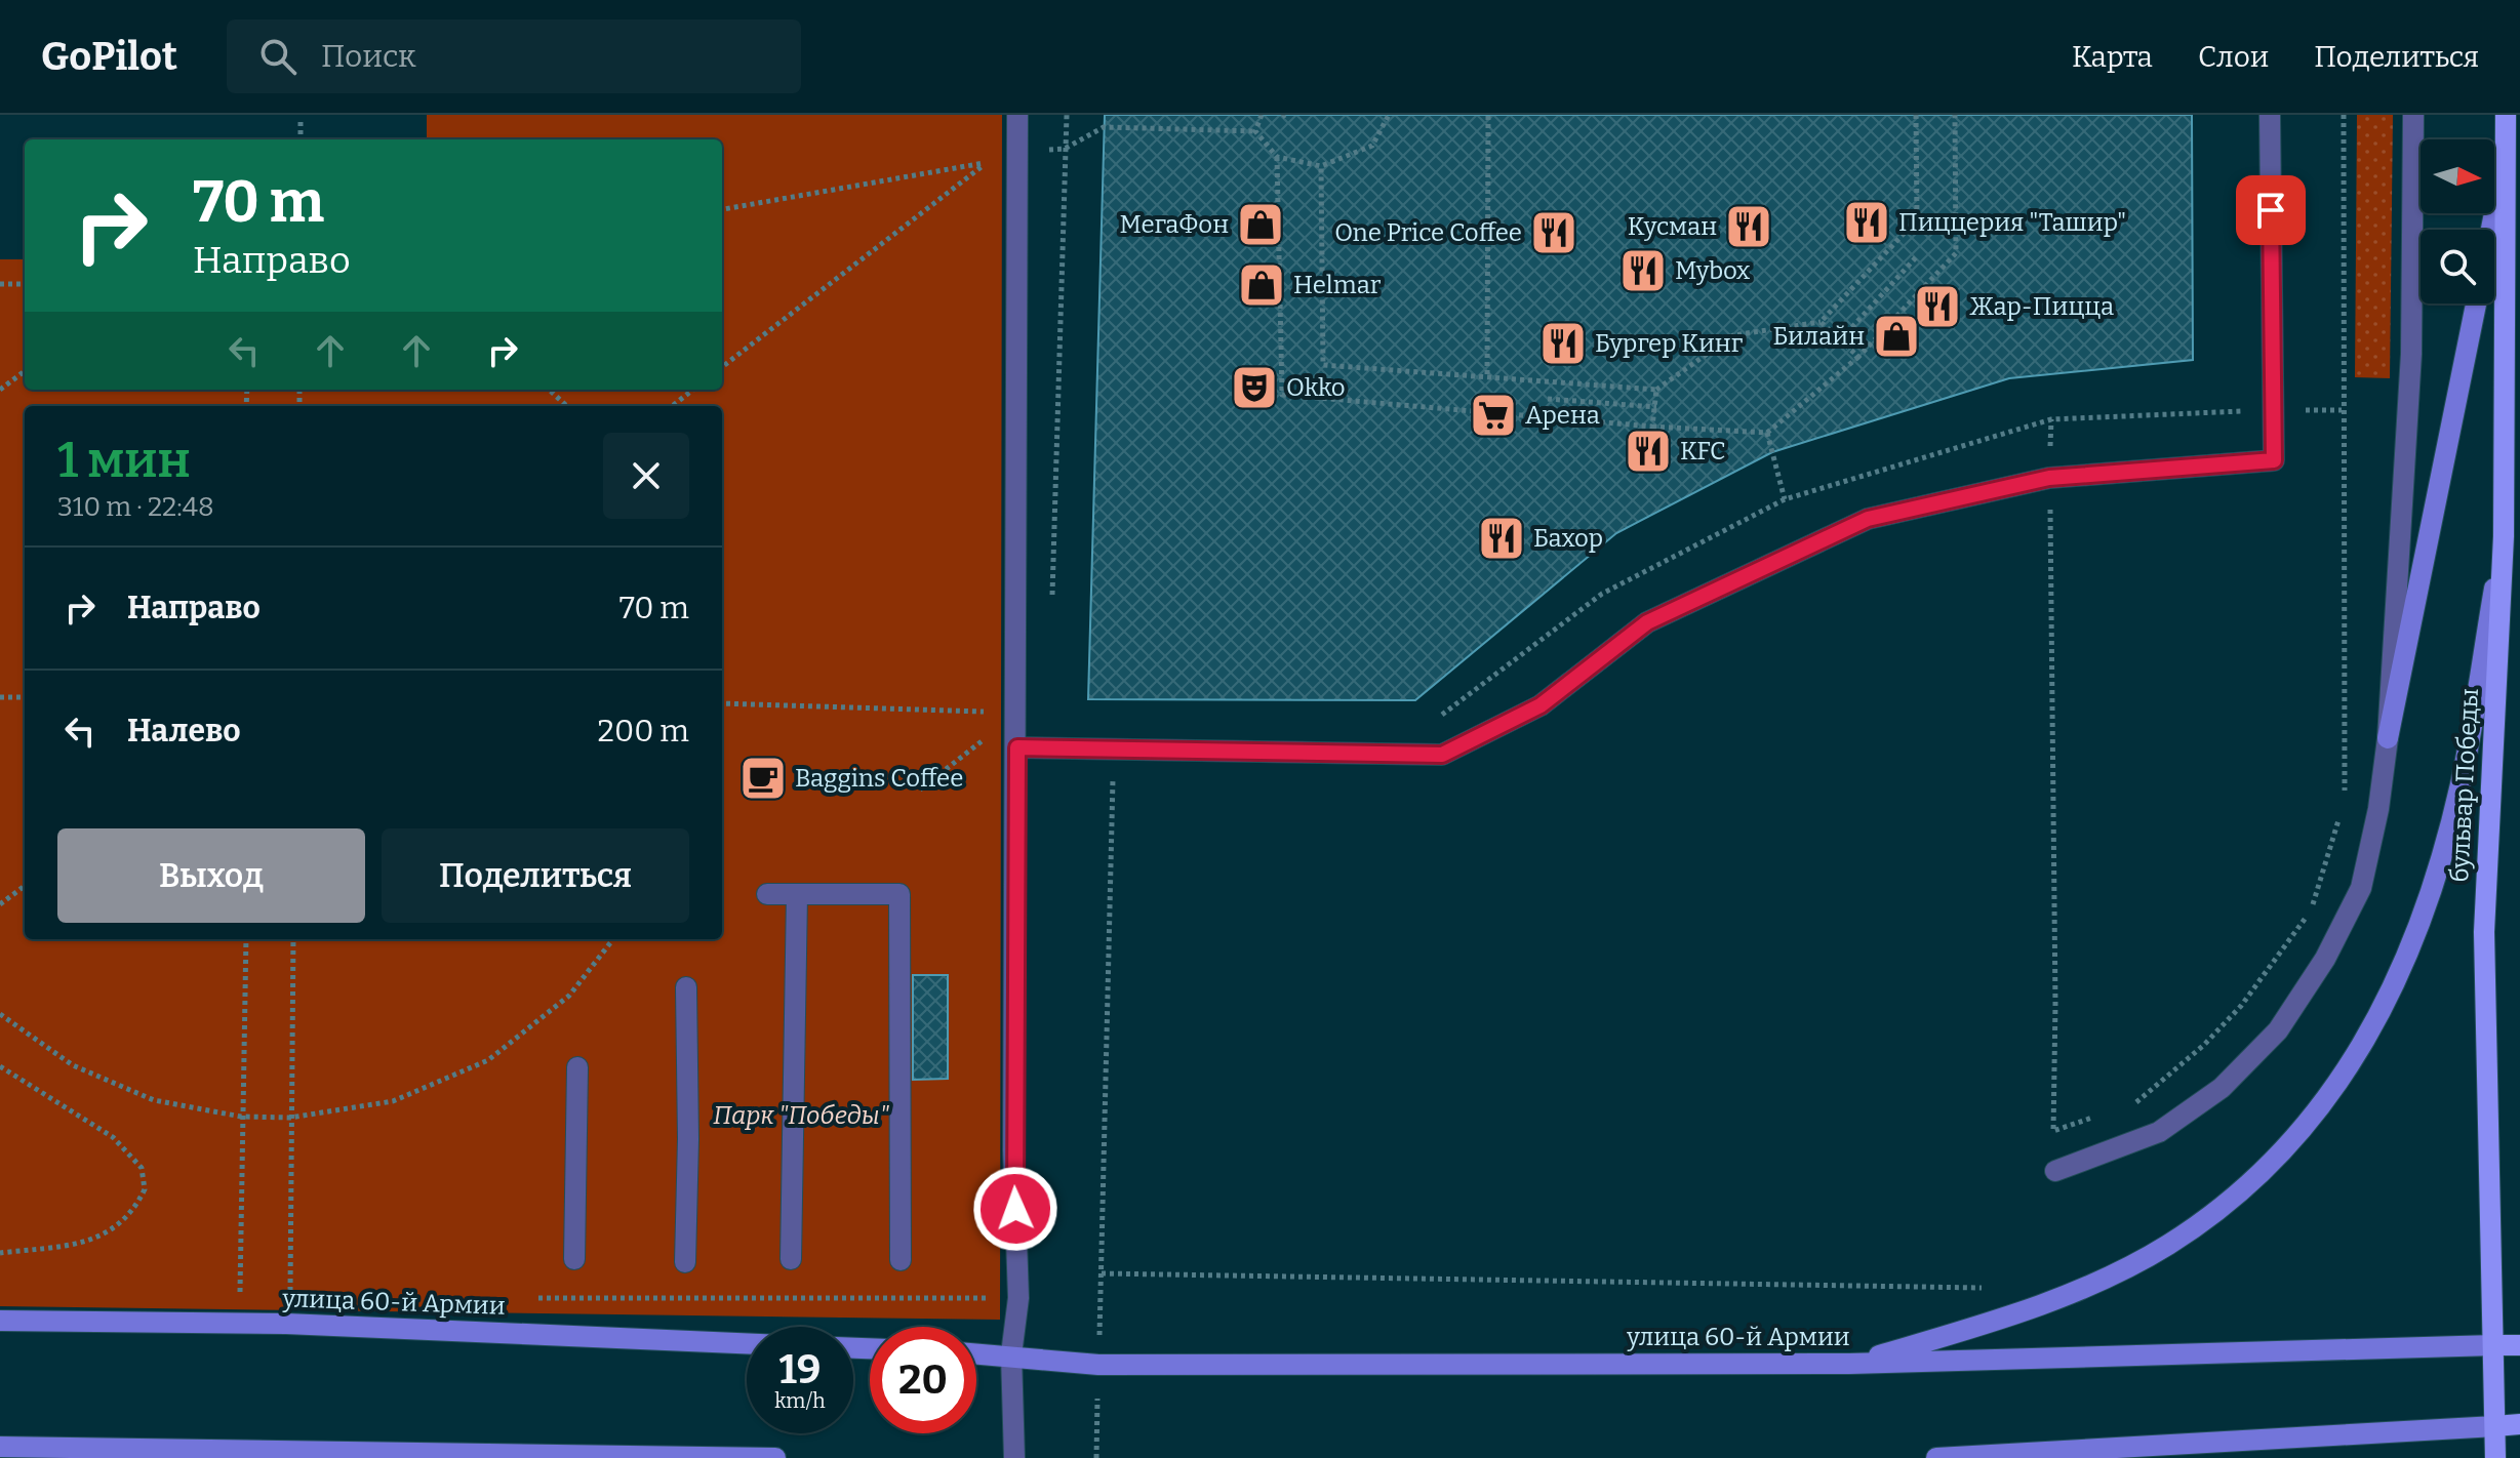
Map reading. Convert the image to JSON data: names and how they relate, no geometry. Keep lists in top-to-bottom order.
{
  "streets": {
    "main road": ["бульвар Победы", "улица 60-й Армии"]
  },
  "crossings": [
    ["бульвар Победы", "улица 60-й Армии"]
  ],
  "parks": ["Парк \"Победы\""],
  "places": {
    "restaurant": [
      "Пиццерия \"Ташир\"",
      "Кусман",
      "One Price Coffee",
      "Mybox",
      "Жар-Пицца",
      "Бургер Кинг",
      "KFC",
      "Бахор"
    ],
    "shop": ["МегаФон", "Helmar", "Билайн"],
    "theatre": ["Okko"],
    "supermarket": ["Арена"],
    "cafe": ["Baggins Coffee"]
  },
  "north": "right",
  "page": {
    "header": "GoPilot",
    "search": "Поиск",
    "nav": ["Карта", "Слои", "Поделиться"],
    "turn": ["70 m", "Направо"],
    "heading": ["1 мин", "310 m · 22:48"],
    "list": [
      {
        "name": "Направо",
        "value": "70 m"
      },
      {
        "name": "Налево",
        "value": "200 m"
      }
    ],
    "buttons": ["Выход", "Поделиться"],
    "speed": "19 km/h",
    "limit": "20"
  }
}
